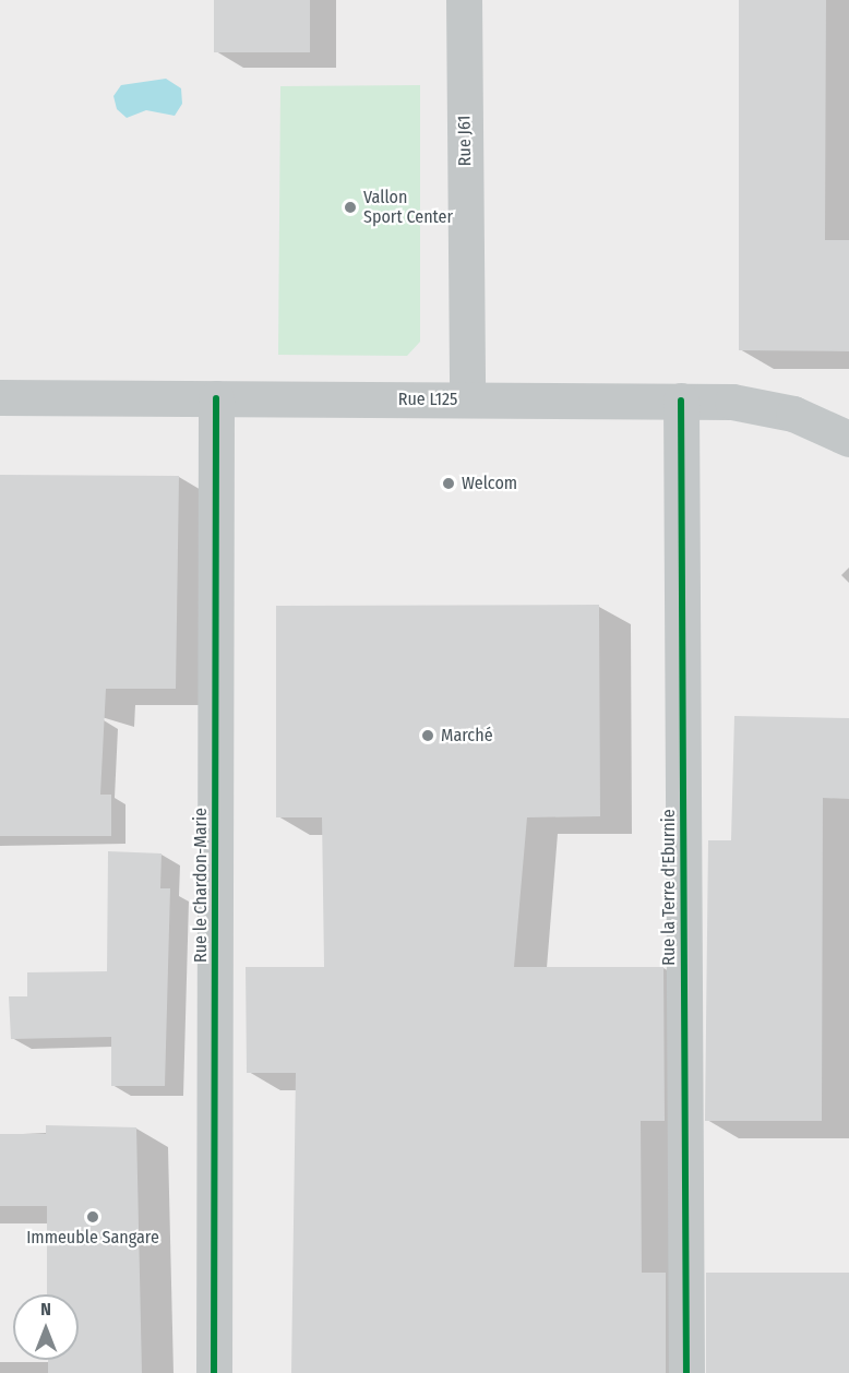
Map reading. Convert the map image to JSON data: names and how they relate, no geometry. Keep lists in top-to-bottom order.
{
  "streets": {
    "street": [
      "Rue J61",
      "Rue L125",
      "Rue le Chardon-Marie",
      "Rue la Terre d'Eburnie"
    ]
  },
  "crossings": [
    ["Rue J61", "Rue L125"],
    ["Rue L125", "Rue le Chardon-Marie"],
    ["Rue L125", "Rue la Terre d'Eburnie"]
  ],
  "places": [
    "Vallon Sport Center",
    "Welcom",
    "Marché",
    "Immeuble Sangare"
  ],
  "north": "top"
}
